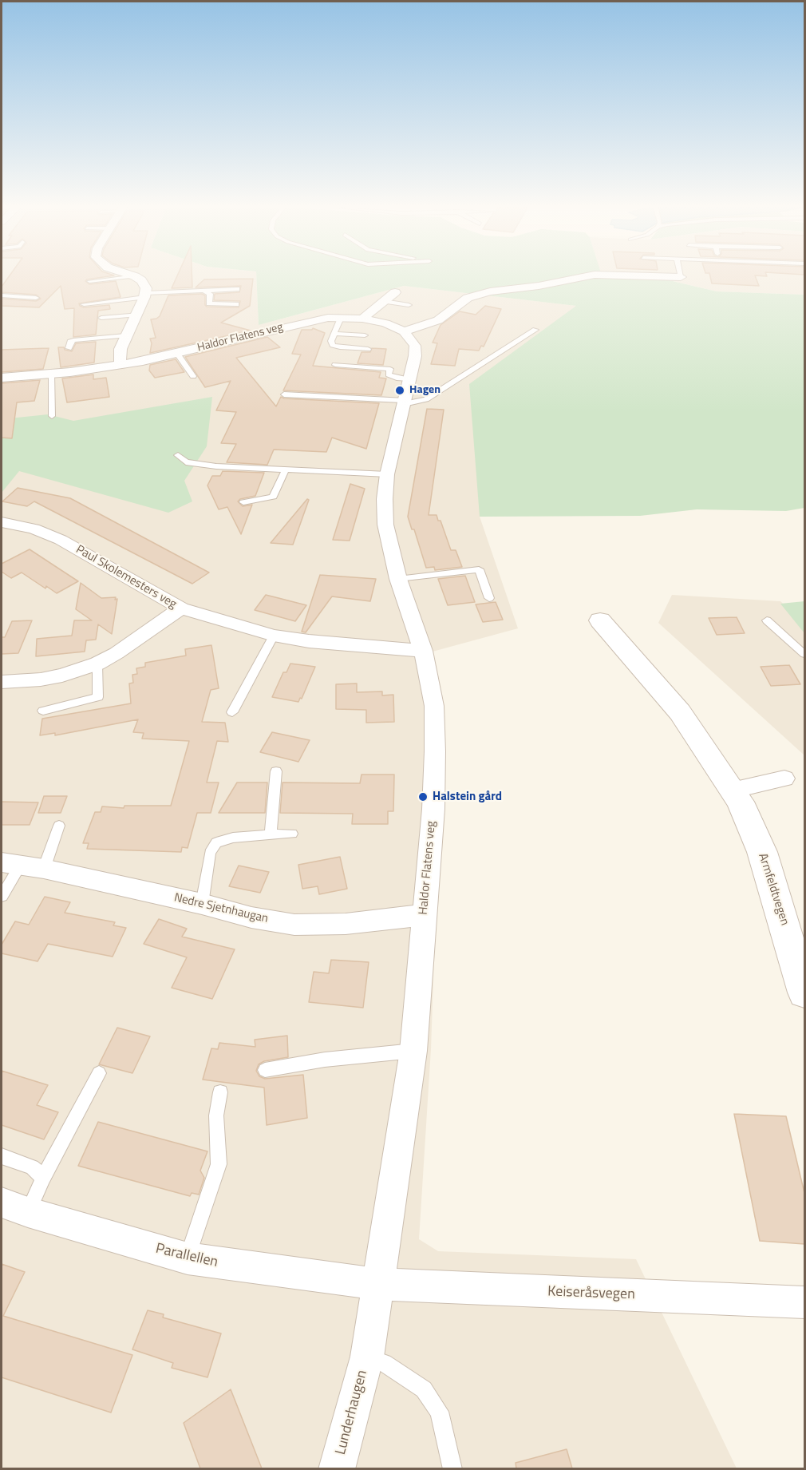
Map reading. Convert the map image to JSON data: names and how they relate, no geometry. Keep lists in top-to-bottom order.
{
  "streets": {
    "street": [
      "Haldor Flatens veg",
      "Paul Skolemesters veg",
      "Armfeldtvegen",
      "Nedre Sjetnhaugan",
      "Parallellen",
      "Keiseråsvegen",
      "Lunderhaugen"
    ]
  },
  "crossings": [
    ["Haldor Flatens veg", "Paul Skolemesters veg"],
    ["Haldor Flatens veg", "Nedre Sjetnhaugan"],
    ["Haldor Flatens veg", "Parallellen"],
    ["Haldor Flatens veg", "Keiseråsvegen"],
    ["Haldor Flatens veg", "Lunderhaugen"],
    ["Parallellen", "Keiseråsvegen"],
    ["Parallellen", "Lunderhaugen"],
    ["Keiseråsvegen", "Lunderhaugen"]
  ],
  "places": ["Hagen", "Halstein gård"]
}
